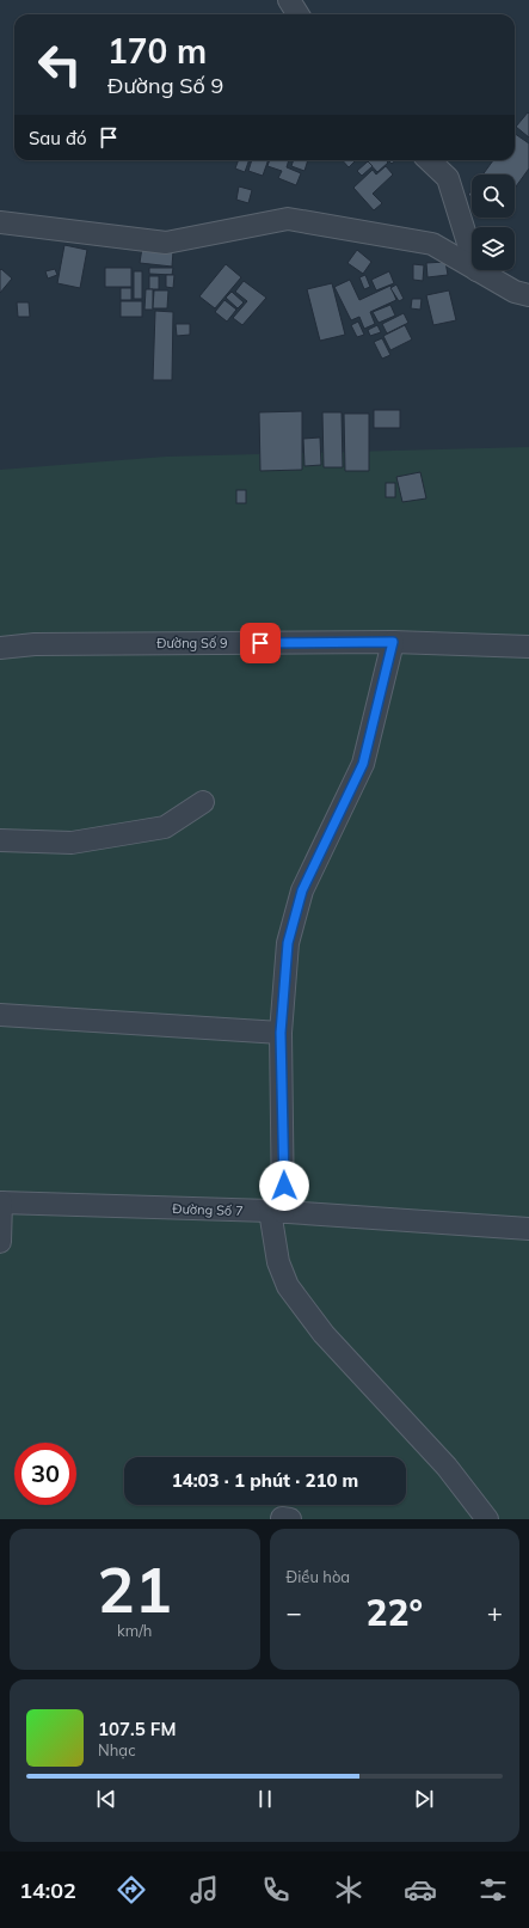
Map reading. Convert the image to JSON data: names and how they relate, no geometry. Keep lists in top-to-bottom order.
{
  "streets": {
    "street": ["Đường Số 9", "Đường Số 7"]
  },
  "page": {
    "turn": ["170 m", "Đường Số 9"],
    "then": "Sau đó",
    "limit": "30",
    "trip": "14:03 · 1 phút · 210 m",
    "tile": [
      ["21", "km/h"],
      "Điều hòa"
    ],
    "heat": ["−", "22°", "+"],
    "song": ["107.5 FM", "Nhạc"],
    "tabs": "14:02"
  }
}
